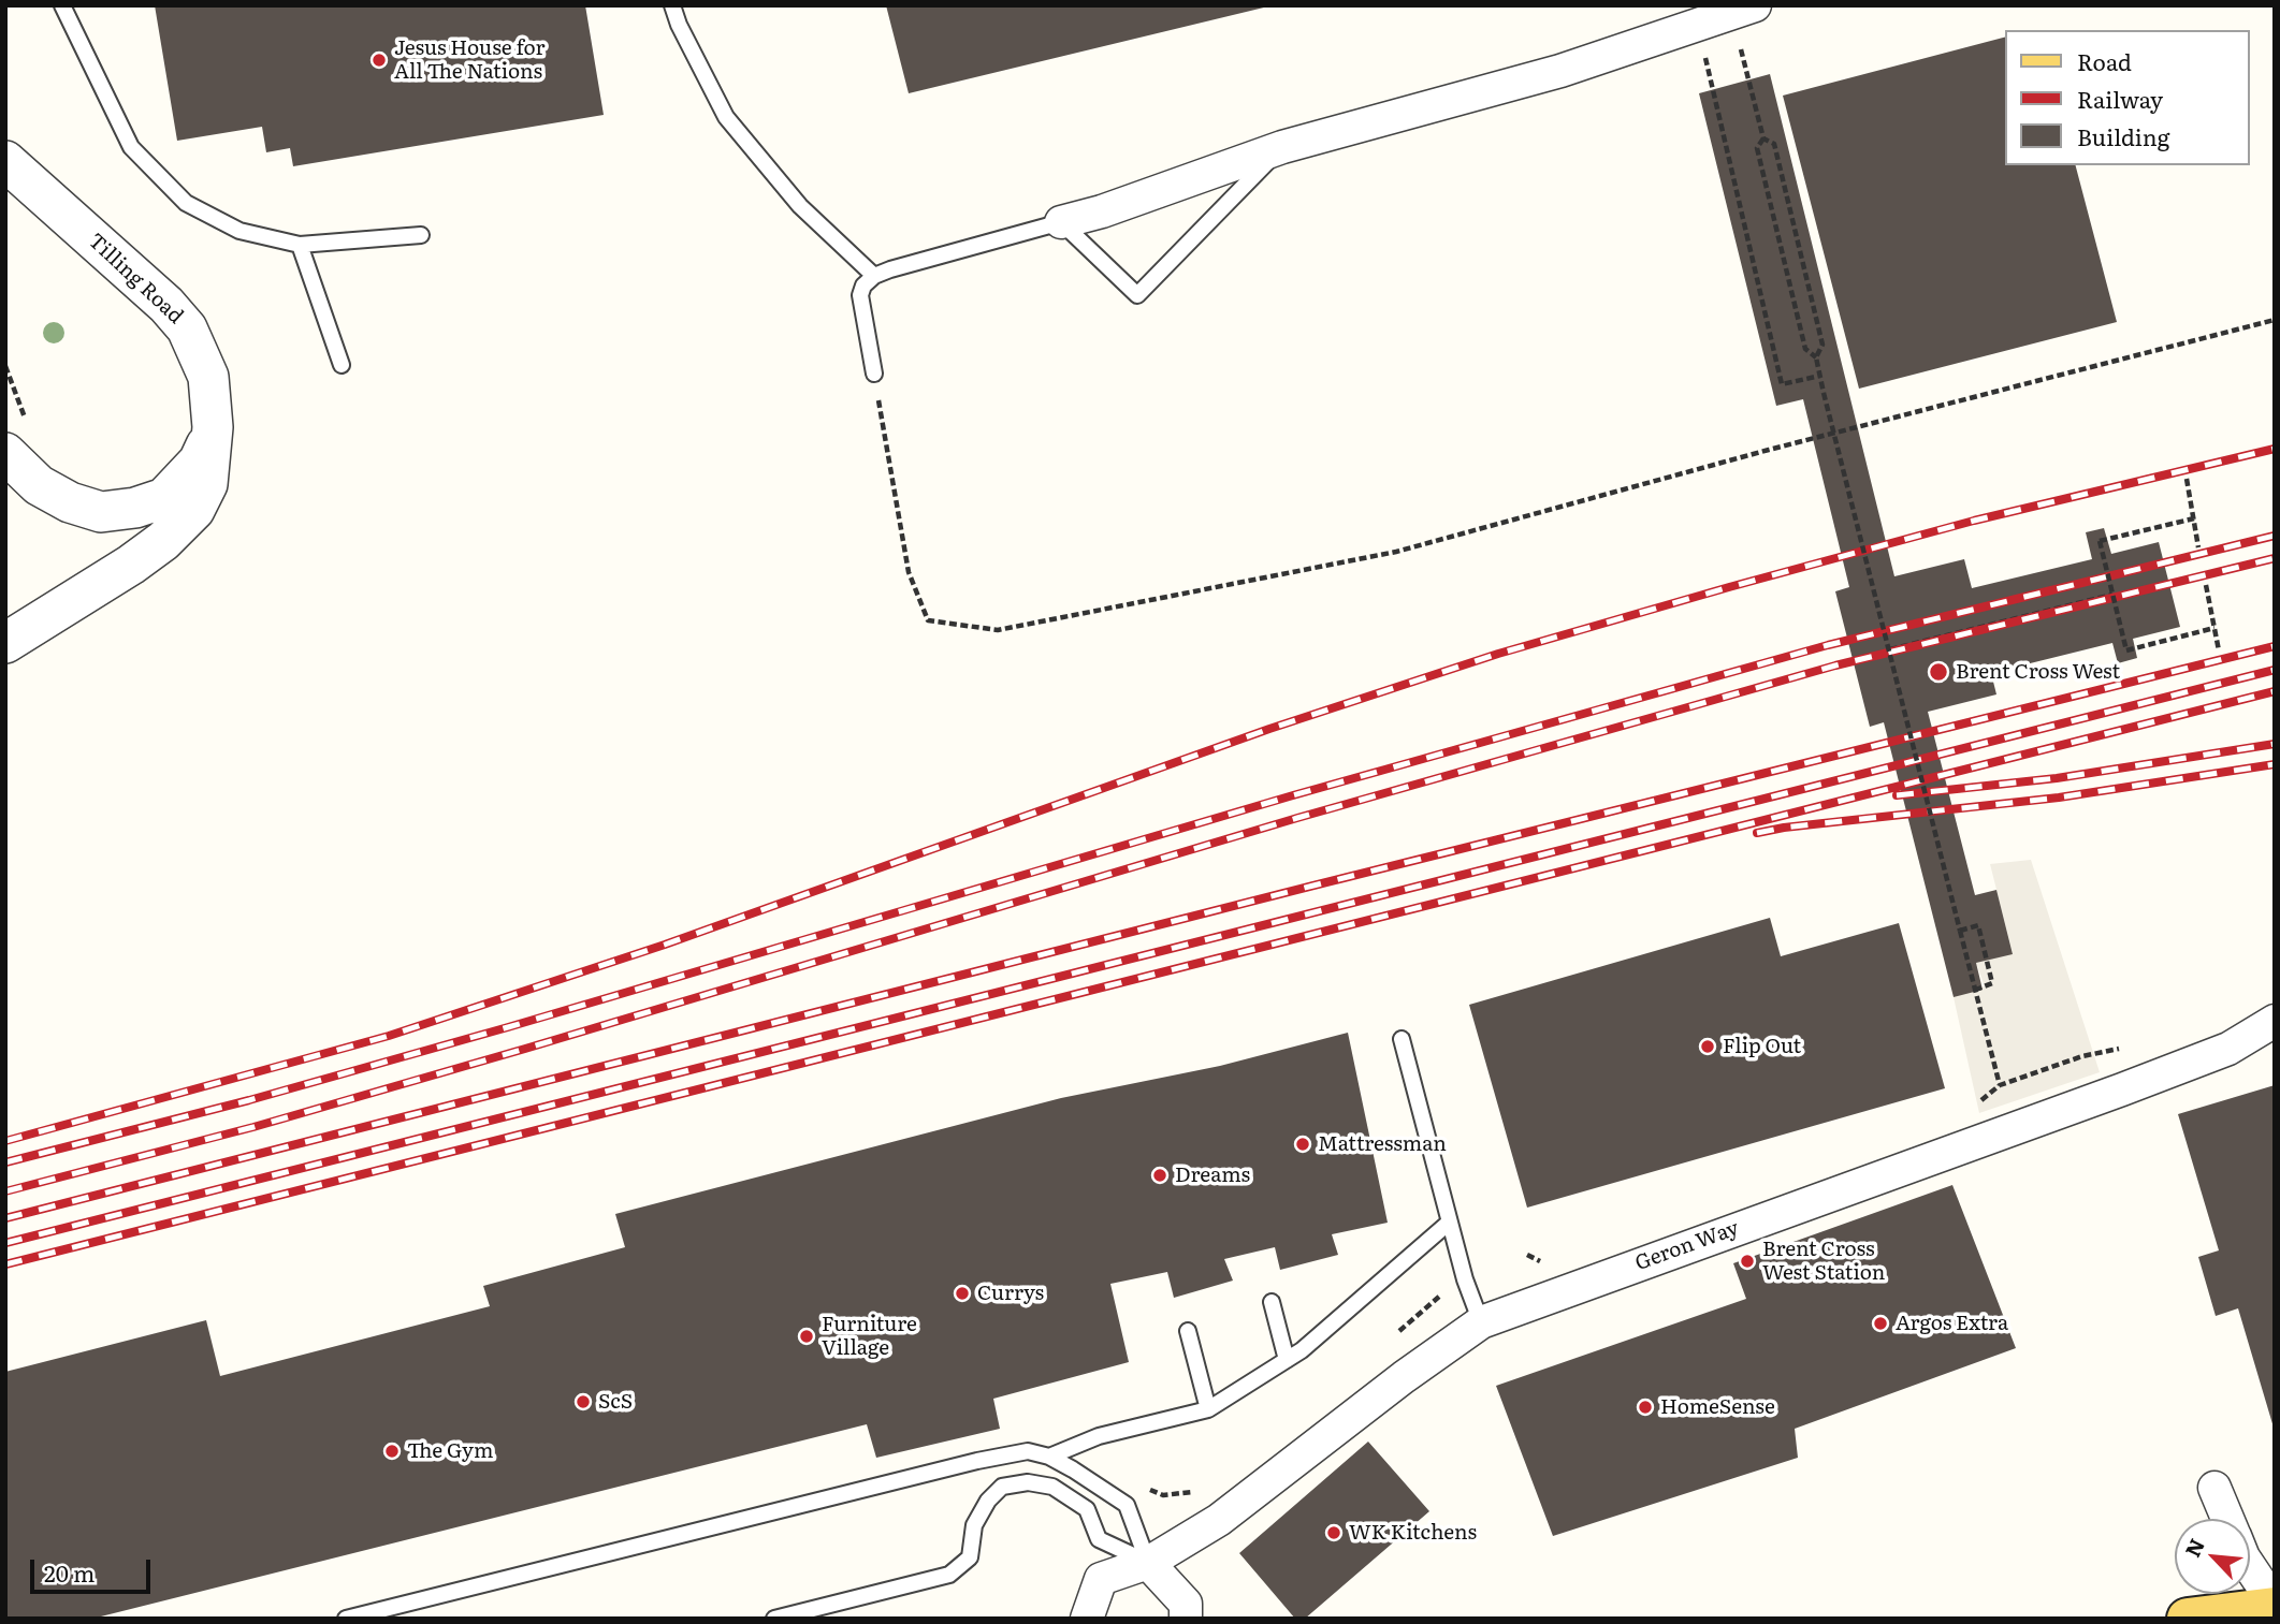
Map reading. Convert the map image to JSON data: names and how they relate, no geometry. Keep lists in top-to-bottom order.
{
  "streets": {
    "street": ["Tilling Road", "Geron Way"]
  },
  "places": [
    "Jesus House for All The Nations",
    "Brent Cross West",
    "Flip Out",
    "Mattressman",
    "Dreams",
    "Brent Cross West Station",
    "Currys",
    "Argos Extra",
    "Furniture Village",
    "ScS",
    "HomeSense",
    "The Gym",
    "WK Kitchens"
  ],
  "legend": ["Road", "Railway", "Building"],
  "scale_bar": "20 m",
  "north": "top left"
}
